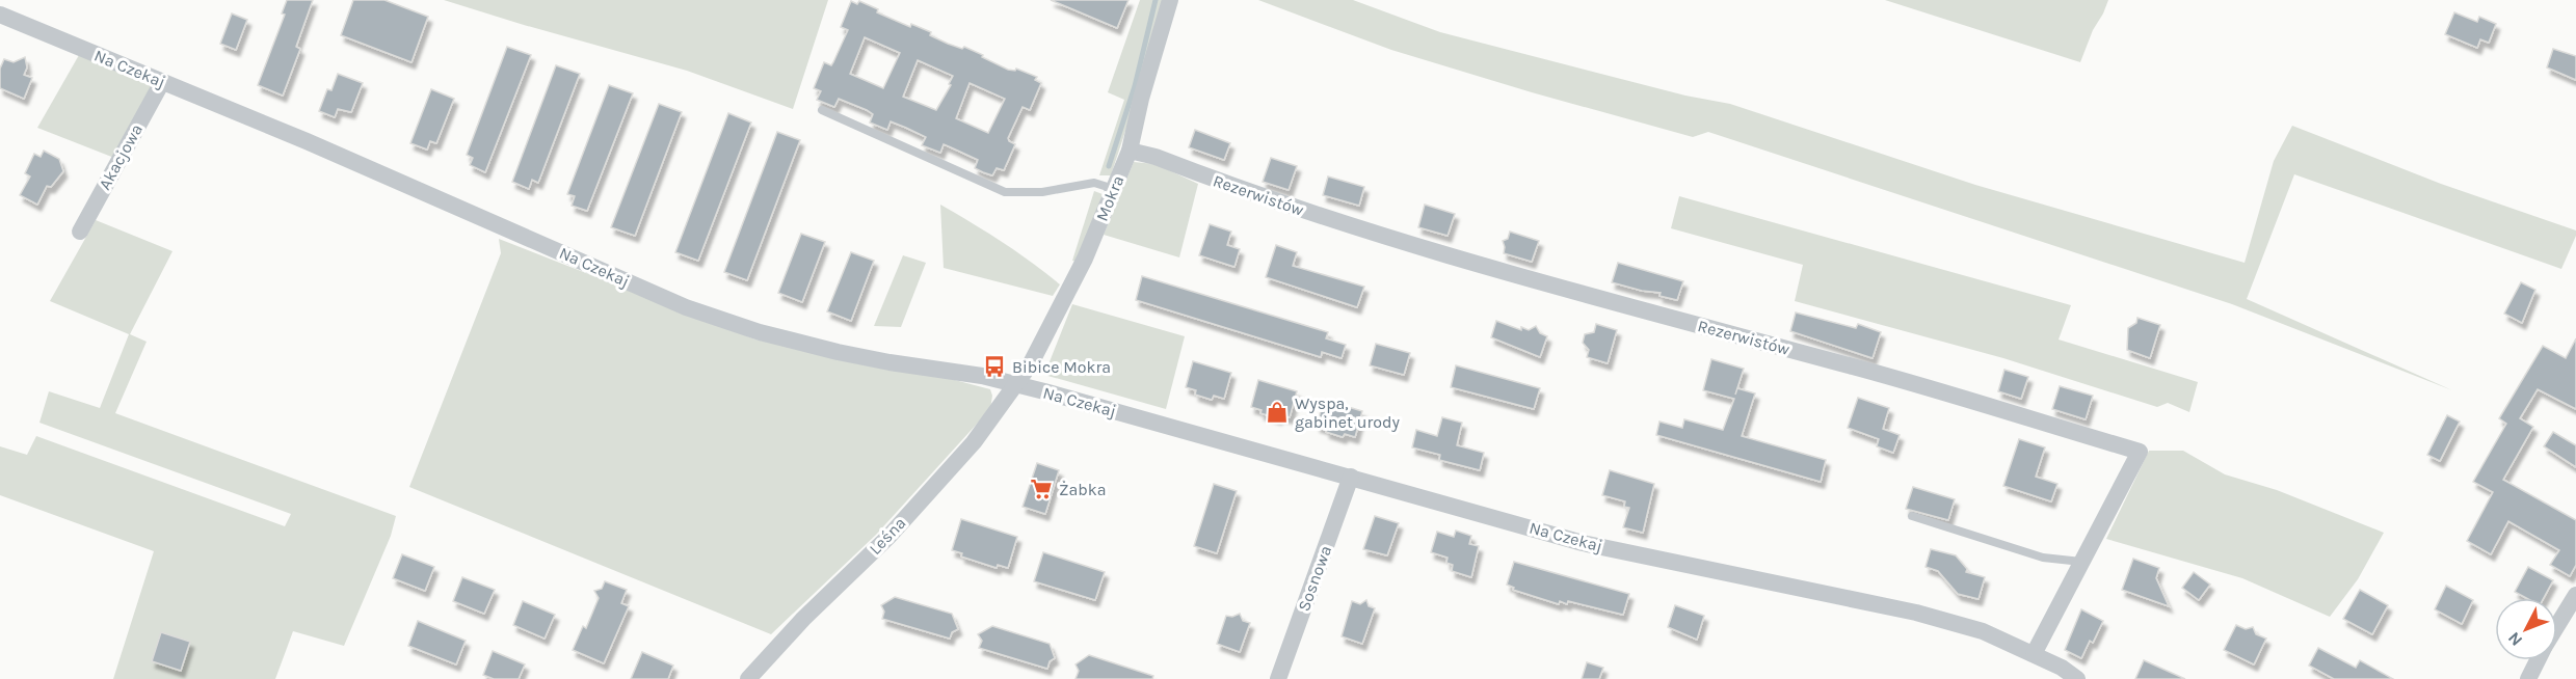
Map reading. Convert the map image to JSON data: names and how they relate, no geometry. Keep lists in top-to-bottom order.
{
  "streets": {
    "street": [
      "Na Czekaj",
      "Akacjowa",
      "Rezerwistów",
      "Mokra",
      "Leśna",
      "Sosnowa"
    ]
  },
  "crossings": [
    ["Na Czekaj", "Akacjowa"],
    ["Na Czekaj", "Rezerwistów"],
    ["Na Czekaj", "Mokra"],
    ["Na Czekaj", "Leśna"],
    ["Na Czekaj", "Sosnowa"],
    ["Rezerwistów", "Mokra"],
    ["Mokra", "Leśna"]
  ],
  "places": {
    "bus stop": ["Bibice Mokra"],
    "shop": ["Wyspa, gabinet urody"],
    "supermarket": ["Żabka"]
  },
  "north": "bottom left"
}
